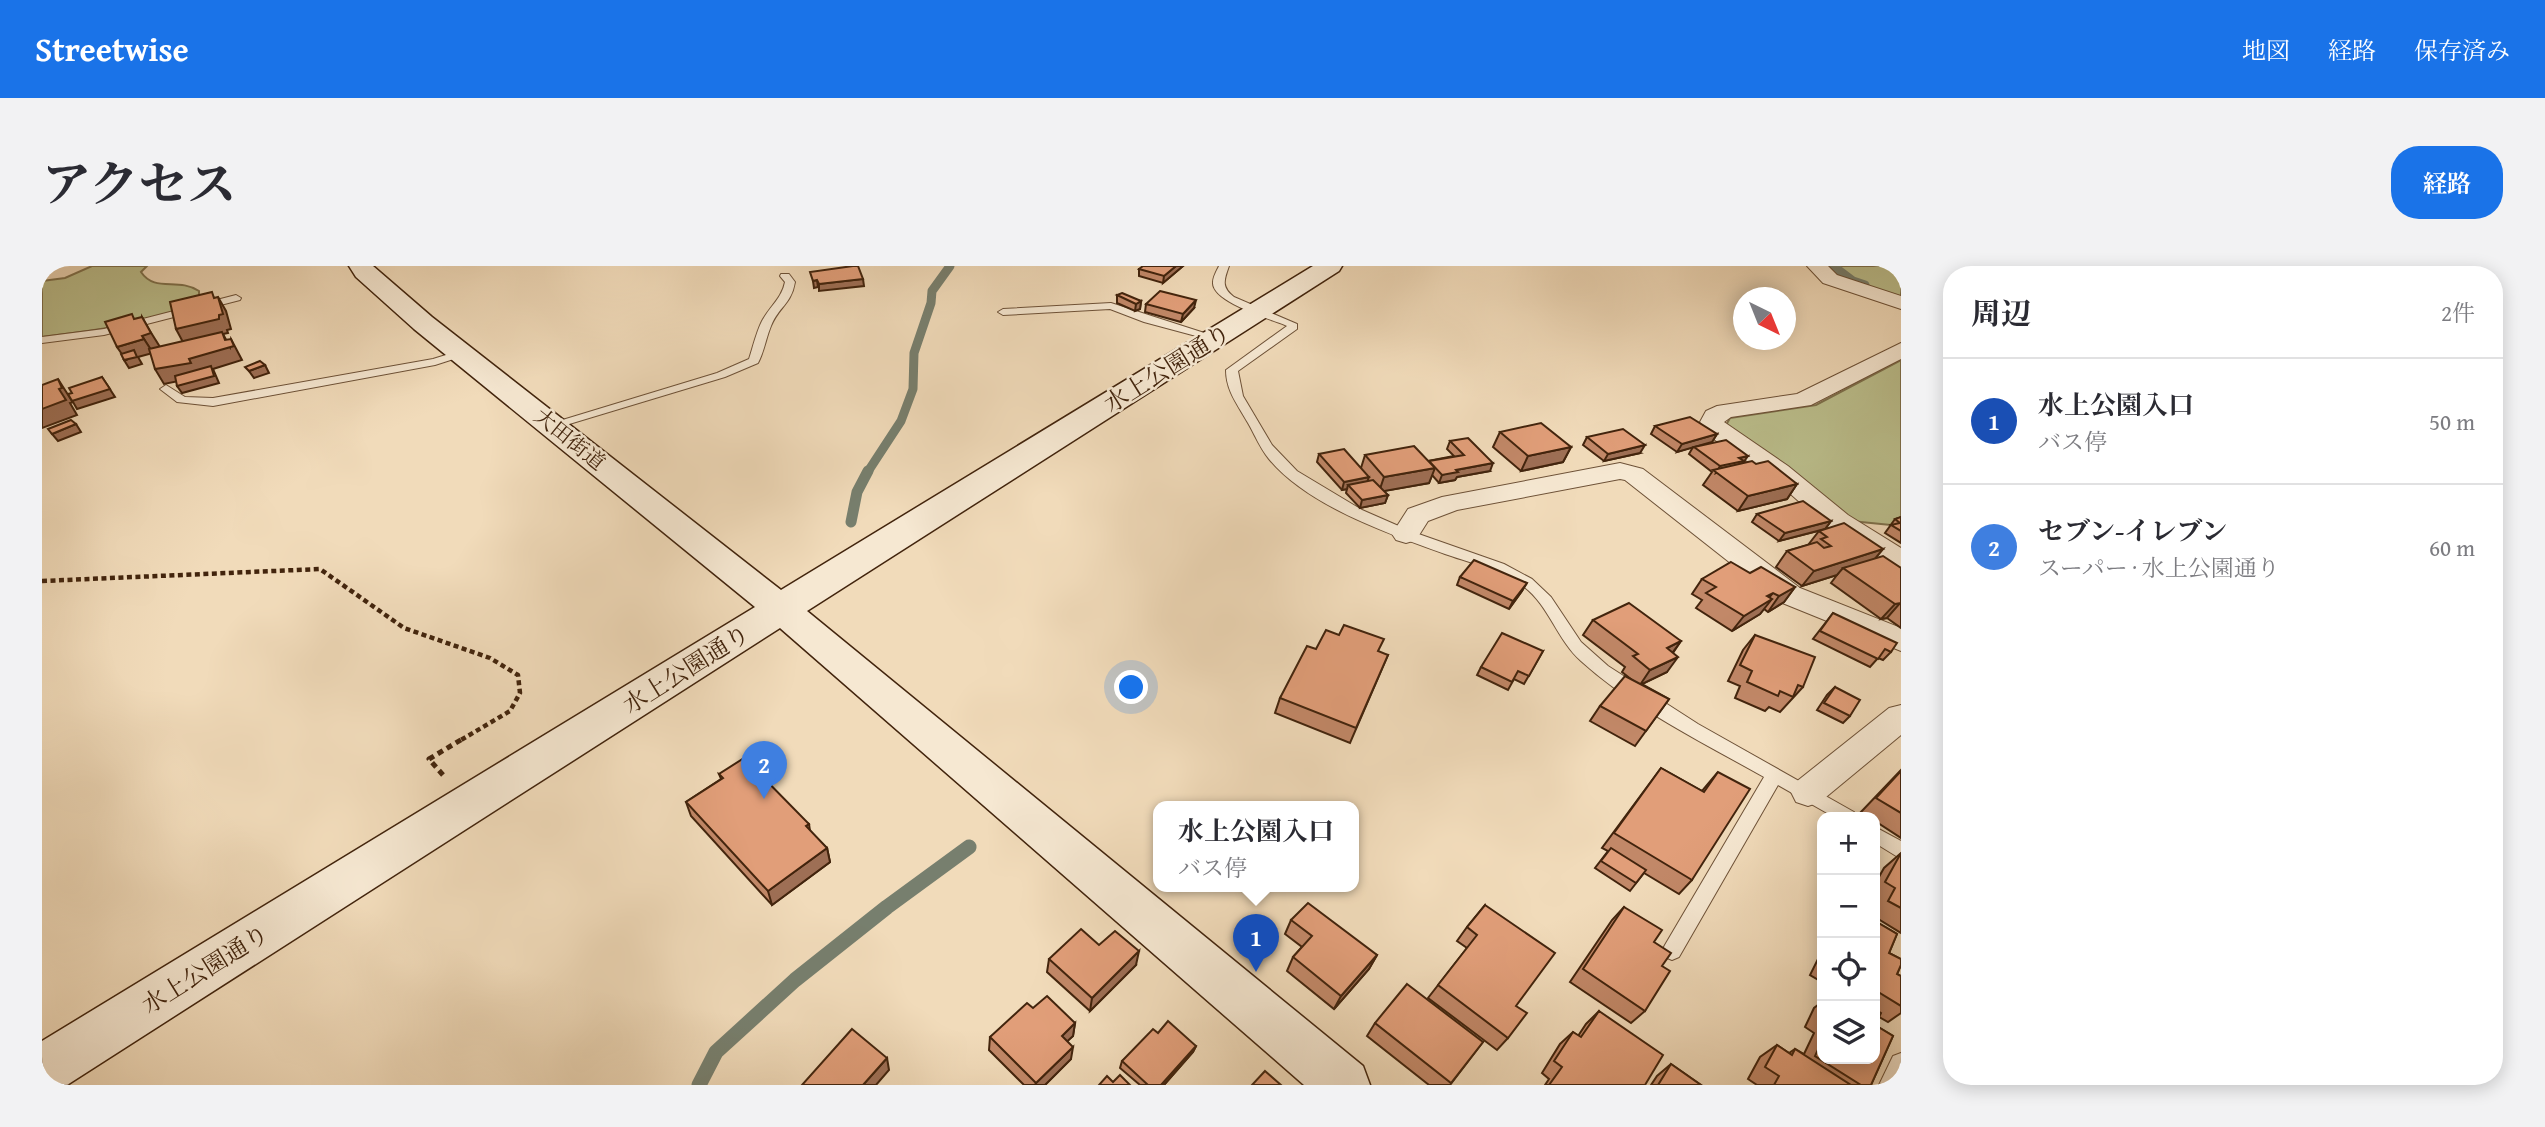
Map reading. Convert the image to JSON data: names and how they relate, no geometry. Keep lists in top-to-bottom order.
{
  "streets": {
    "street": ["水上公園通り", "大田街道"]
  },
  "crossings": [
    ["水上公園通り", "大田街道"]
  ],
  "north": "bottom right",
  "page": {
    "header": "Streetwise",
    "nav": ["地図", "経路", "保存済み"],
    "title": "アクセス",
    "buttons": "経路",
    "heading": ["周辺", "2件"],
    "list": [
      {
        "mark": "1",
        "name": "水上公園入口",
        "note": "バス停",
        "value": "50 m"
      },
      {
        "mark": "2",
        "name": "セブン-イレブン",
        "note": "スーパー · 水上公園通り",
        "value": "60 m"
      }
    ],
    "pins": ["2", "1"],
    "popup": ["水上公園入口", "バス停"],
    "map_buttons": ["+", "−"]
  }
}
